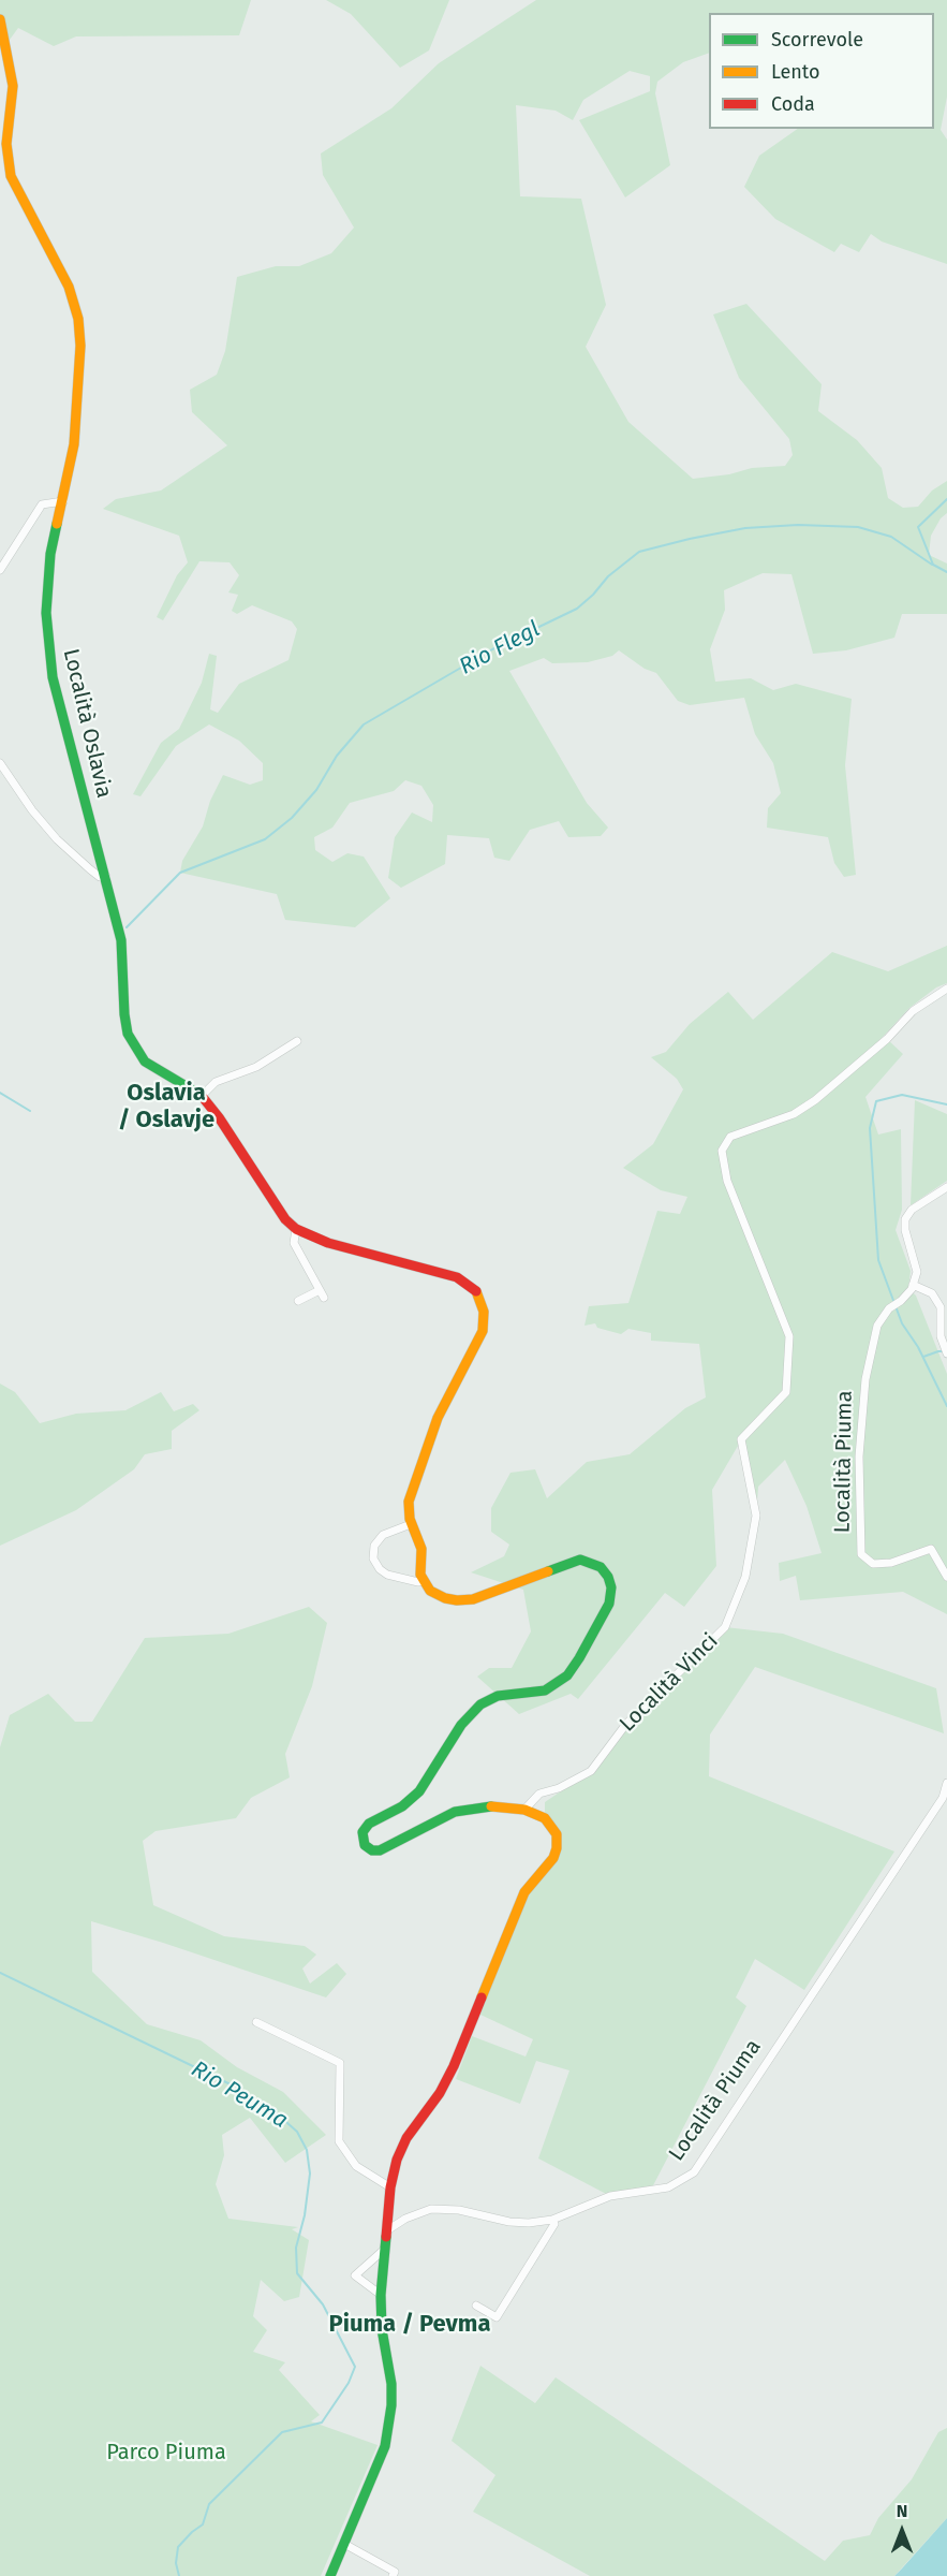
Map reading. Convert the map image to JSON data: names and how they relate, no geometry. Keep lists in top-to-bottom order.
{
  "streets": {
    "street": ["Località Oslavia", "Località Piuma", "Località Vinci"]
  },
  "districts": ["Oslavia / Oslavje", "Piuma / Pevma"],
  "water": ["Rio Flegl", "Rio Peuma"],
  "parks": ["Parco Piuma"],
  "legend": ["Scorrevole", "Lento", "Coda"],
  "north": "top"
}
